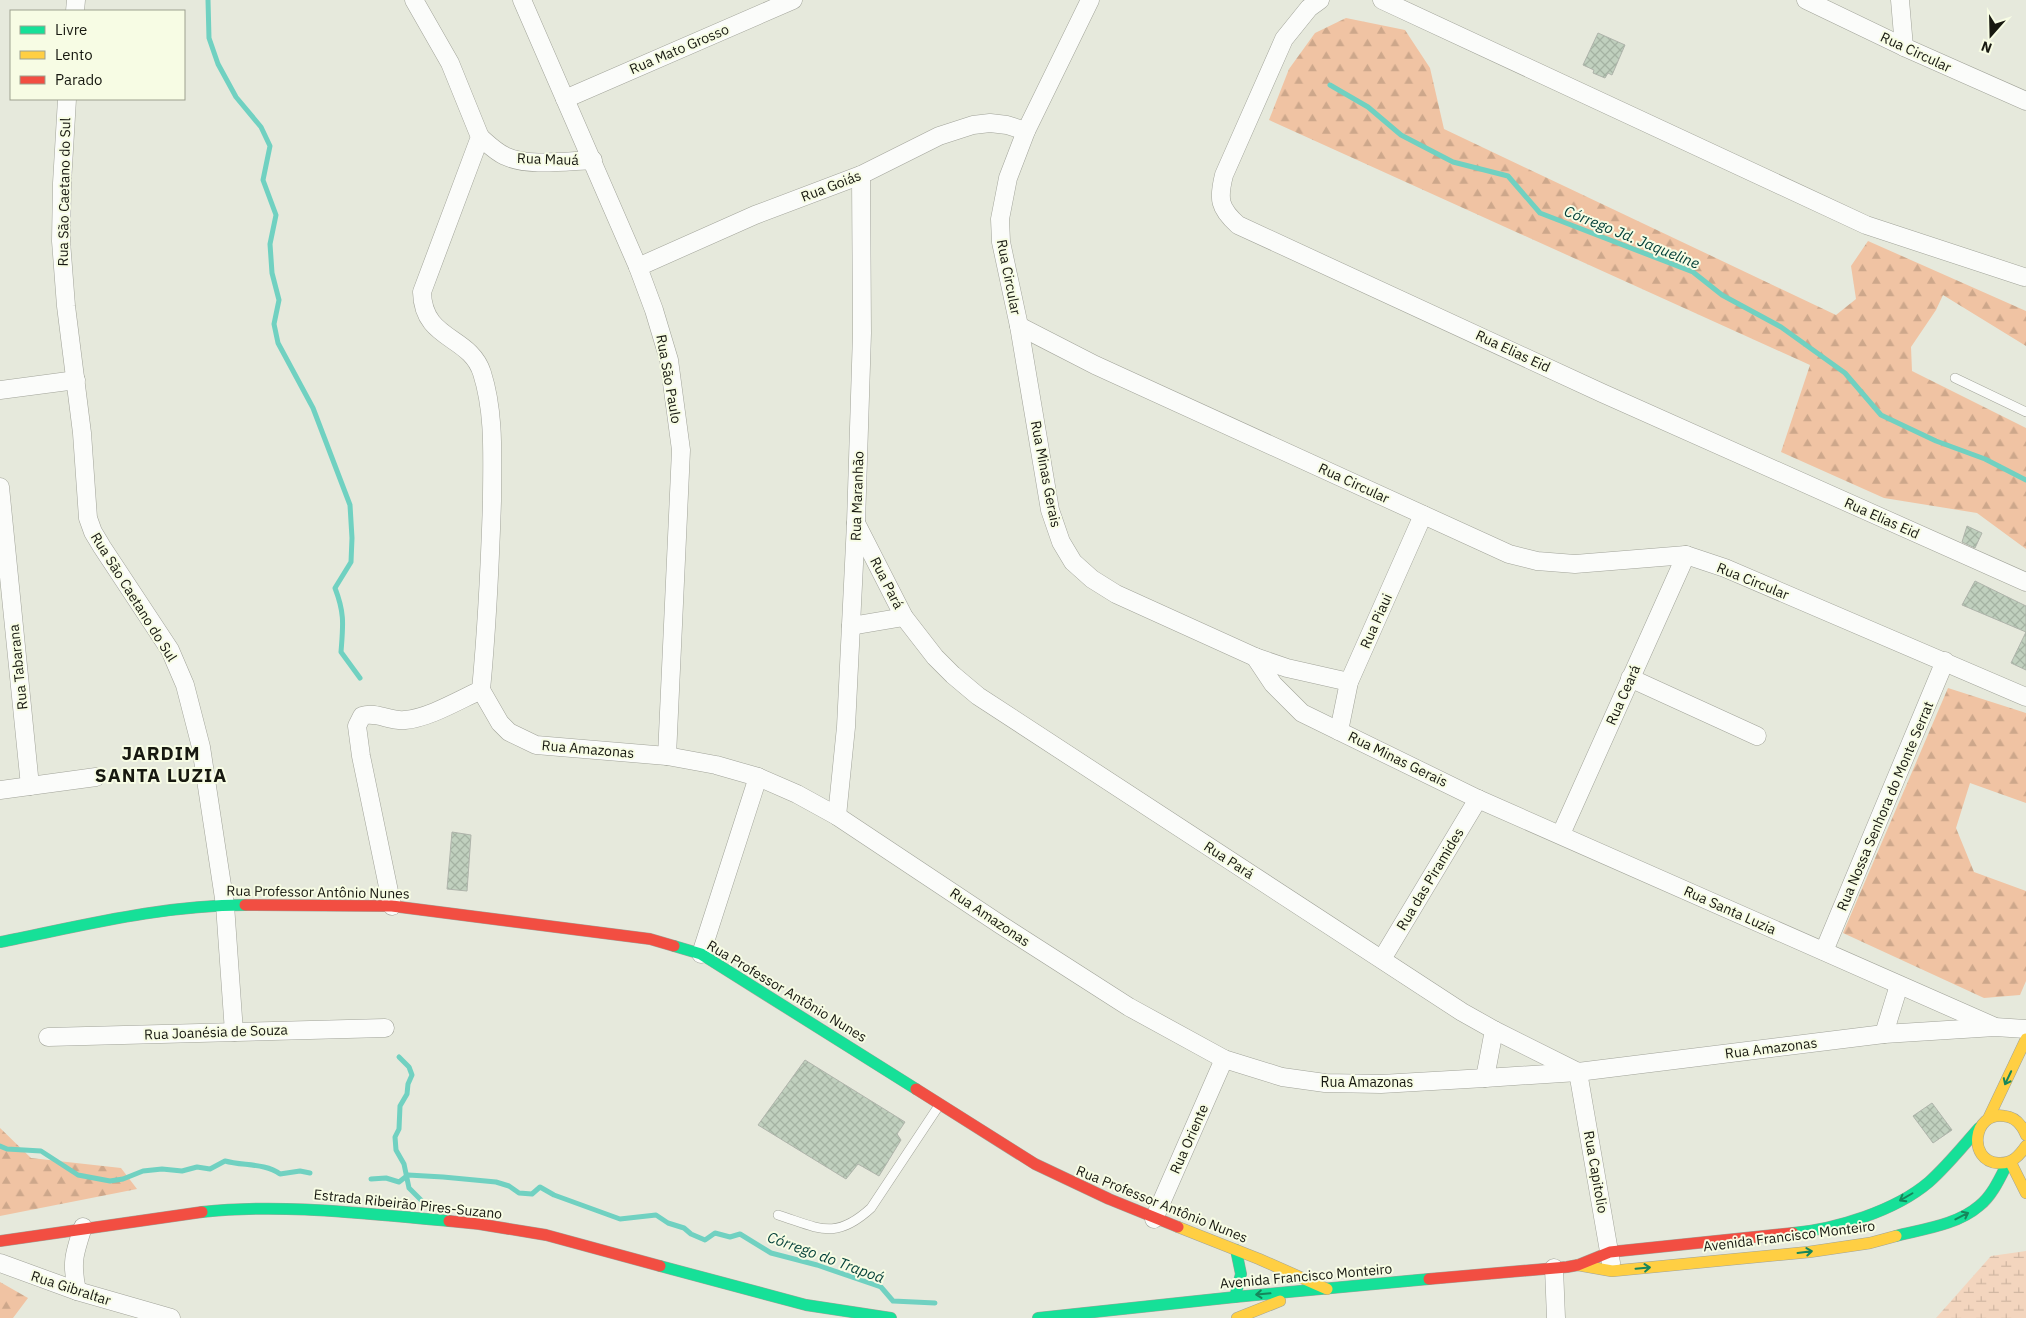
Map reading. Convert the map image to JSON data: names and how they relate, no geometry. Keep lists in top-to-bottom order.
{
  "streets": {
    "main road": ["Rua Professor Antônio Nunes", "Estrada Ribeirão Pires-Suzano", "Avenida Francisco Monteiro"],
    "street": [
      "Rua Mato Grosso",
      "Rua Circular",
      "Rua Mauá",
      "Rua Goiás",
      "Rua São Caetano do Sul",
      "Rua Elias Eid",
      "Rua São Paulo",
      "Rua Minas Gerais",
      "Rua Maranhão",
      "Rua Pará",
      "Rua Piaui",
      "Rua Tabarana",
      "Rua Ceará",
      "Rua Amazonas",
      "Rua Nossa Senhora do Monte Serrat",
      "Rua das Piramides",
      "Rua Santa Luzia",
      "Rua Joanésia de Souza",
      "Rua Oriente",
      "Rua Capitolio",
      "Rua Gibraltar"
    ]
  },
  "crossings": [
    ["Rua Mato Grosso", "Rua São Paulo"],
    ["Rua Circular", "Rua Goiás"],
    ["Rua Circular", "Rua Minas Gerais"],
    ["Rua Circular", "Rua Piaui"],
    ["Rua Circular", "Rua Ceará"],
    ["Rua Circular", "Rua Nossa Senhora do Monte Serrat"],
    ["Rua Mauá", "Rua São Paulo"],
    ["Rua Goiás", "Rua São Paulo"],
    ["Rua Goiás", "Rua Maranhão"],
    ["Rua São Caetano do Sul", "Rua Professor Antônio Nunes"],
    ["Rua São Caetano do Sul", "Rua Joanésia de Souza"],
    ["Rua São Paulo", "Rua Amazonas"],
    ["Rua Minas Gerais", "Rua Piaui"],
    ["Rua Minas Gerais", "Rua Ceará"],
    ["Rua Minas Gerais", "Rua das Piramides"],
    ["Rua Minas Gerais", "Rua Santa Luzia"],
    ["Rua Maranhão", "Rua Pará"],
    ["Rua Maranhão", "Rua Amazonas"],
    ["Rua Pará", "Rua Amazonas"],
    ["Rua Pará", "Rua das Piramides"],
    ["Rua Pará", "Rua Capitolio"],
    ["Rua Ceará", "Rua Santa Luzia"],
    ["Rua Amazonas", "Rua Santa Luzia"],
    ["Rua Amazonas", "Rua Oriente"],
    ["Rua Amazonas", "Rua Capitolio"],
    ["Rua Nossa Senhora do Monte Serrat", "Rua Santa Luzia"],
    ["Rua Professor Antônio Nunes", "Rua Oriente"],
    ["Rua Professor Antônio Nunes", "Avenida Francisco Monteiro"],
    ["Rua Capitolio", "Avenida Francisco Monteiro"]
  ],
  "districts": ["JARDIM SANTA LUZIA"],
  "water": ["Córrego Jd. Jaqueline", "Córrego do Trapoá"],
  "legend": ["Livre", "Lento", "Parado"],
  "north": "bottom"
}
